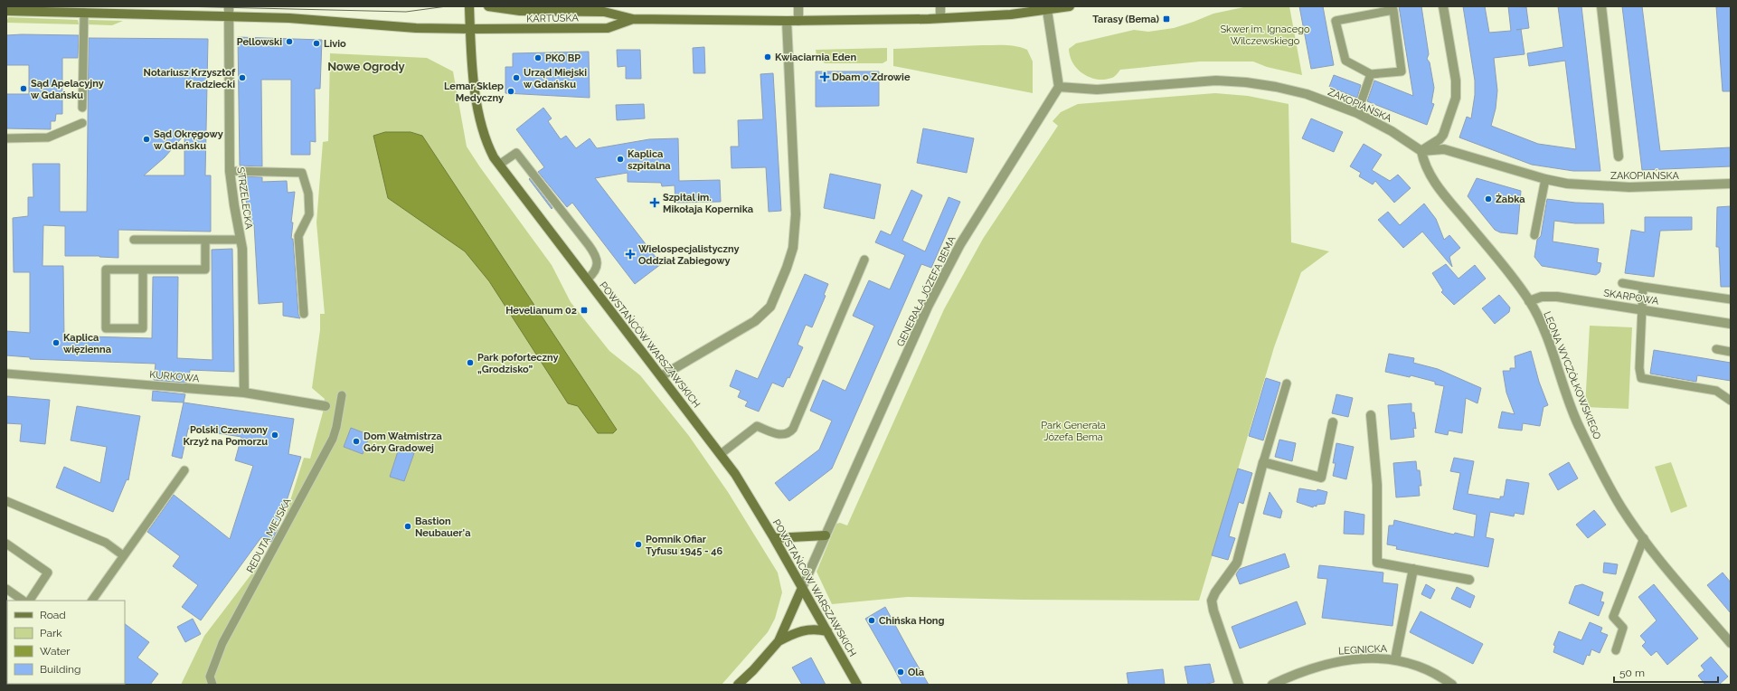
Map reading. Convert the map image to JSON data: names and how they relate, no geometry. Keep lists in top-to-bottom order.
{
  "streets": {
    "main road": ["KARTUSKA", "POWSTAŃCÓW WARSZAWSKICH"],
    "street": [
      "ZAKOPIAŃSKA",
      "STRZELECKA",
      "GENERAŁA JÓZEFA BEMA",
      "SKARPOWA",
      "LEONA WYCZÓŁKOWSKIEGO",
      "KURKOWA",
      "LEGNICKA"
    ],
    "lane": ["REDUTA MIEJSKA"]
  },
  "crossings": [
    ["KARTUSKA", "POWSTAŃCÓW WARSZAWSKICH"],
    ["ZAKOPIAŃSKA", "GENERAŁA JÓZEFA BEMA"],
    ["ZAKOPIAŃSKA", "LEONA WYCZÓŁKOWSKIEGO"],
    ["STRZELECKA", "KURKOWA"],
    ["GENERAŁA JÓZEFA BEMA", "POWSTAŃCÓW WARSZAWSKICH"],
    ["SKARPOWA", "LEONA WYCZÓŁKOWSKIEGO"],
    ["KURKOWA", "REDUTA MIEJSKA"]
  ],
  "districts": ["Nowe Ogrody"],
  "parks": ["Skwer im. Ignacego Wilczewskiego", "Park Generała Józefa Bema"],
  "places": {
    "transit": ["Tarasy (Bema)", "Hevelianum 02"],
    "other": [
      "Pellowski",
      "Livio",
      "Kwiaciarnia Eden",
      "PKO BP",
      "Notariusz Krzysztof Kradziecki",
      "Urząd Miejski w Gdańsku",
      "Sąd Apelacyjny w Gdańsku",
      "Lemar Sklep Medyczny",
      "Sąd Okręgowy w Gdańsku",
      "Kaplica szpitalna",
      "Żabka",
      "Kaplica więzienna",
      "Park poforteczny „Grodzisko”",
      "Polski Czerwony Krzyż na Pomorzu",
      "Dom Wałmistrza Góry Gradowej",
      "Bastion Neubauer'a",
      "Pomnik Ofiar Tyfusu 1945 - 46",
      "Chińska Hong",
      "Ola"
    ],
    "health": ["Dbam o Zdrowie", "Szpital im. Mikołaja Kopernika", "Wielospecjalistyczny Oddział Zabiegowy"]
  },
  "legend": [
    "Road",
    "Park",
    "Water",
    "Building"
  ],
  "scale_bar": "50 m"
}
